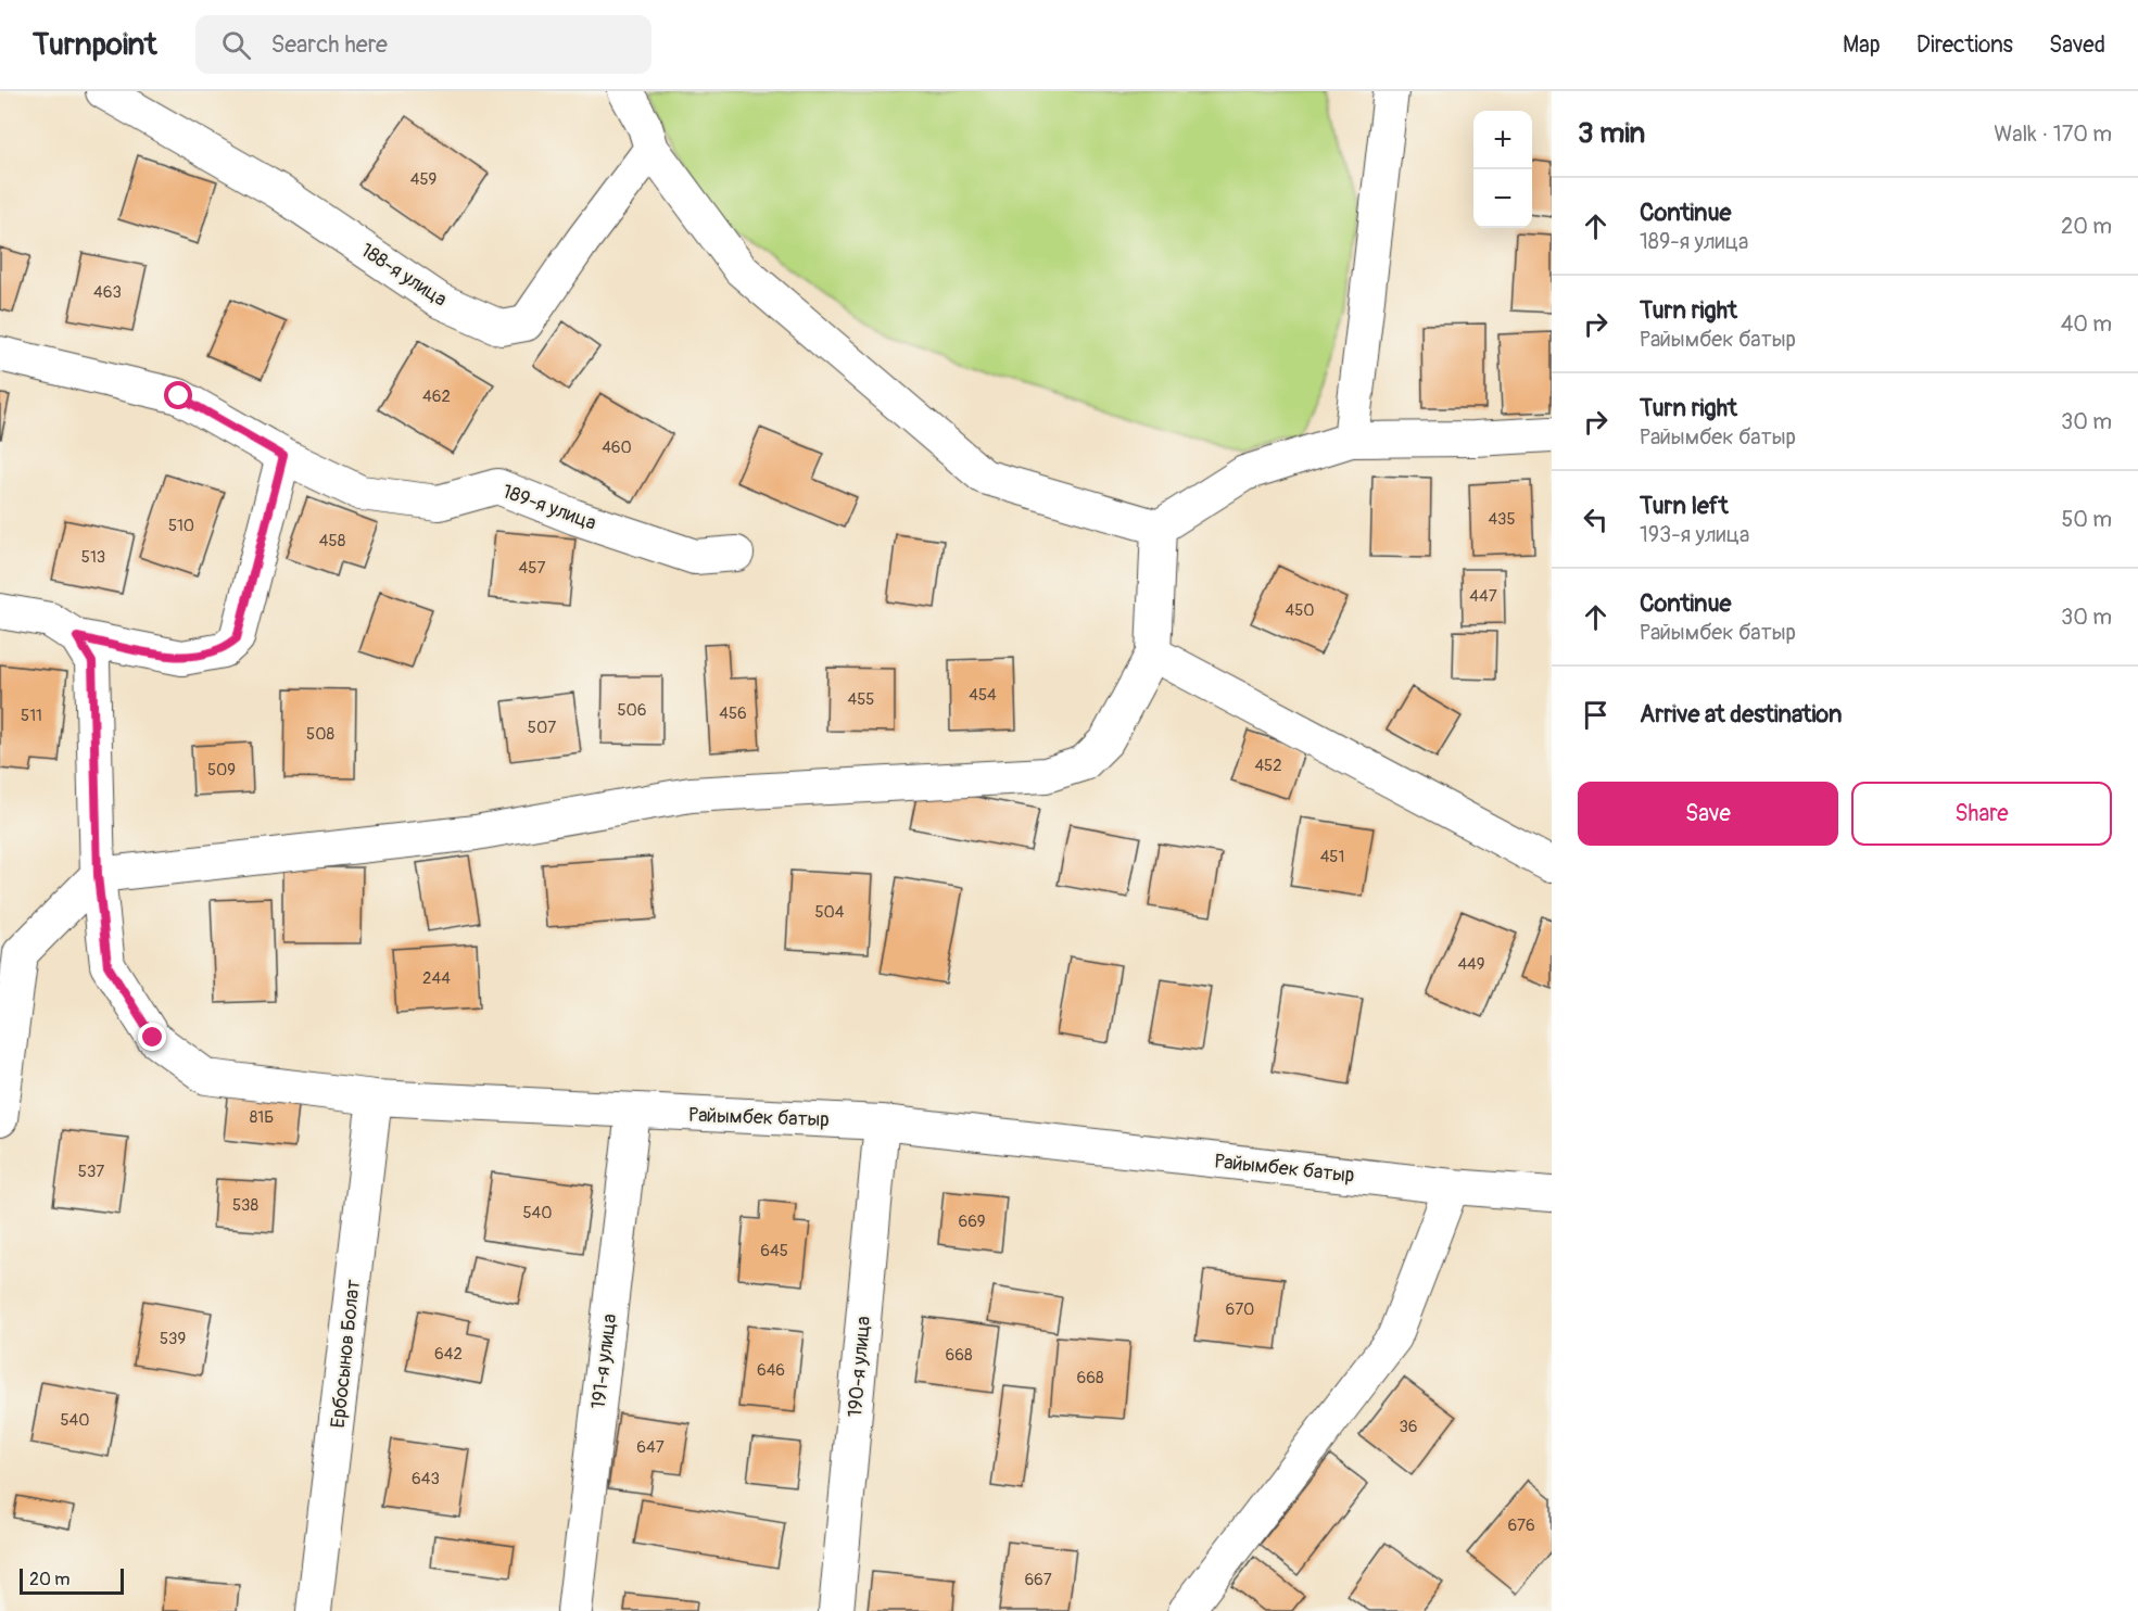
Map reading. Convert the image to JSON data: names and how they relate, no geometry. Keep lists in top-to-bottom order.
{
  "streets": {
    "street": [
      "188-я улица",
      "189-я улица",
      "Райымбек батыр",
      "Ербосынов Болат",
      "191-я улица",
      "190-я улица"
    ]
  },
  "crossings": [
    ["Райымбек батыр", "Ербосынов Болат"],
    ["Райымбек батыр", "191-я улица"],
    ["Райымбек батыр", "190-я улица"]
  ],
  "house_numbers": [
    "459",
    "463",
    "462",
    "460",
    "435",
    "510",
    "458",
    "513",
    "457",
    "447",
    "450",
    "454",
    "455",
    "506",
    "456",
    "511",
    "507",
    "508",
    "452",
    "509",
    "451",
    "504",
    "449",
    "244",
    "81Б",
    "537",
    "538",
    "540",
    "669",
    "645",
    "670",
    "539",
    "642",
    "668",
    "646",
    "668",
    "540",
    "36",
    "647",
    "643",
    "676",
    "667"
  ],
  "scale_bar": "20 m",
  "page": {
    "header": "Turnpoint",
    "search": "Search here",
    "nav": ["Map", "Directions", "Saved"],
    "heading": ["3 min", "Walk · 170 m"],
    "map_buttons": ["+", "−"],
    "list": [
      ["Continue", "189-я улица", "20 m"],
      ["Turn right", "Райымбек батыр", "40 m"],
      ["Turn right", "Райымбек батыр", "30 m"],
      ["Turn left", "193-я улица", "50 m"],
      ["Continue", "Райымбек батыр", "30 m"],
      "Arrive at destination"
    ],
    "buttons": ["Save", "Share"],
    "scale": "20 m"
  }
}
